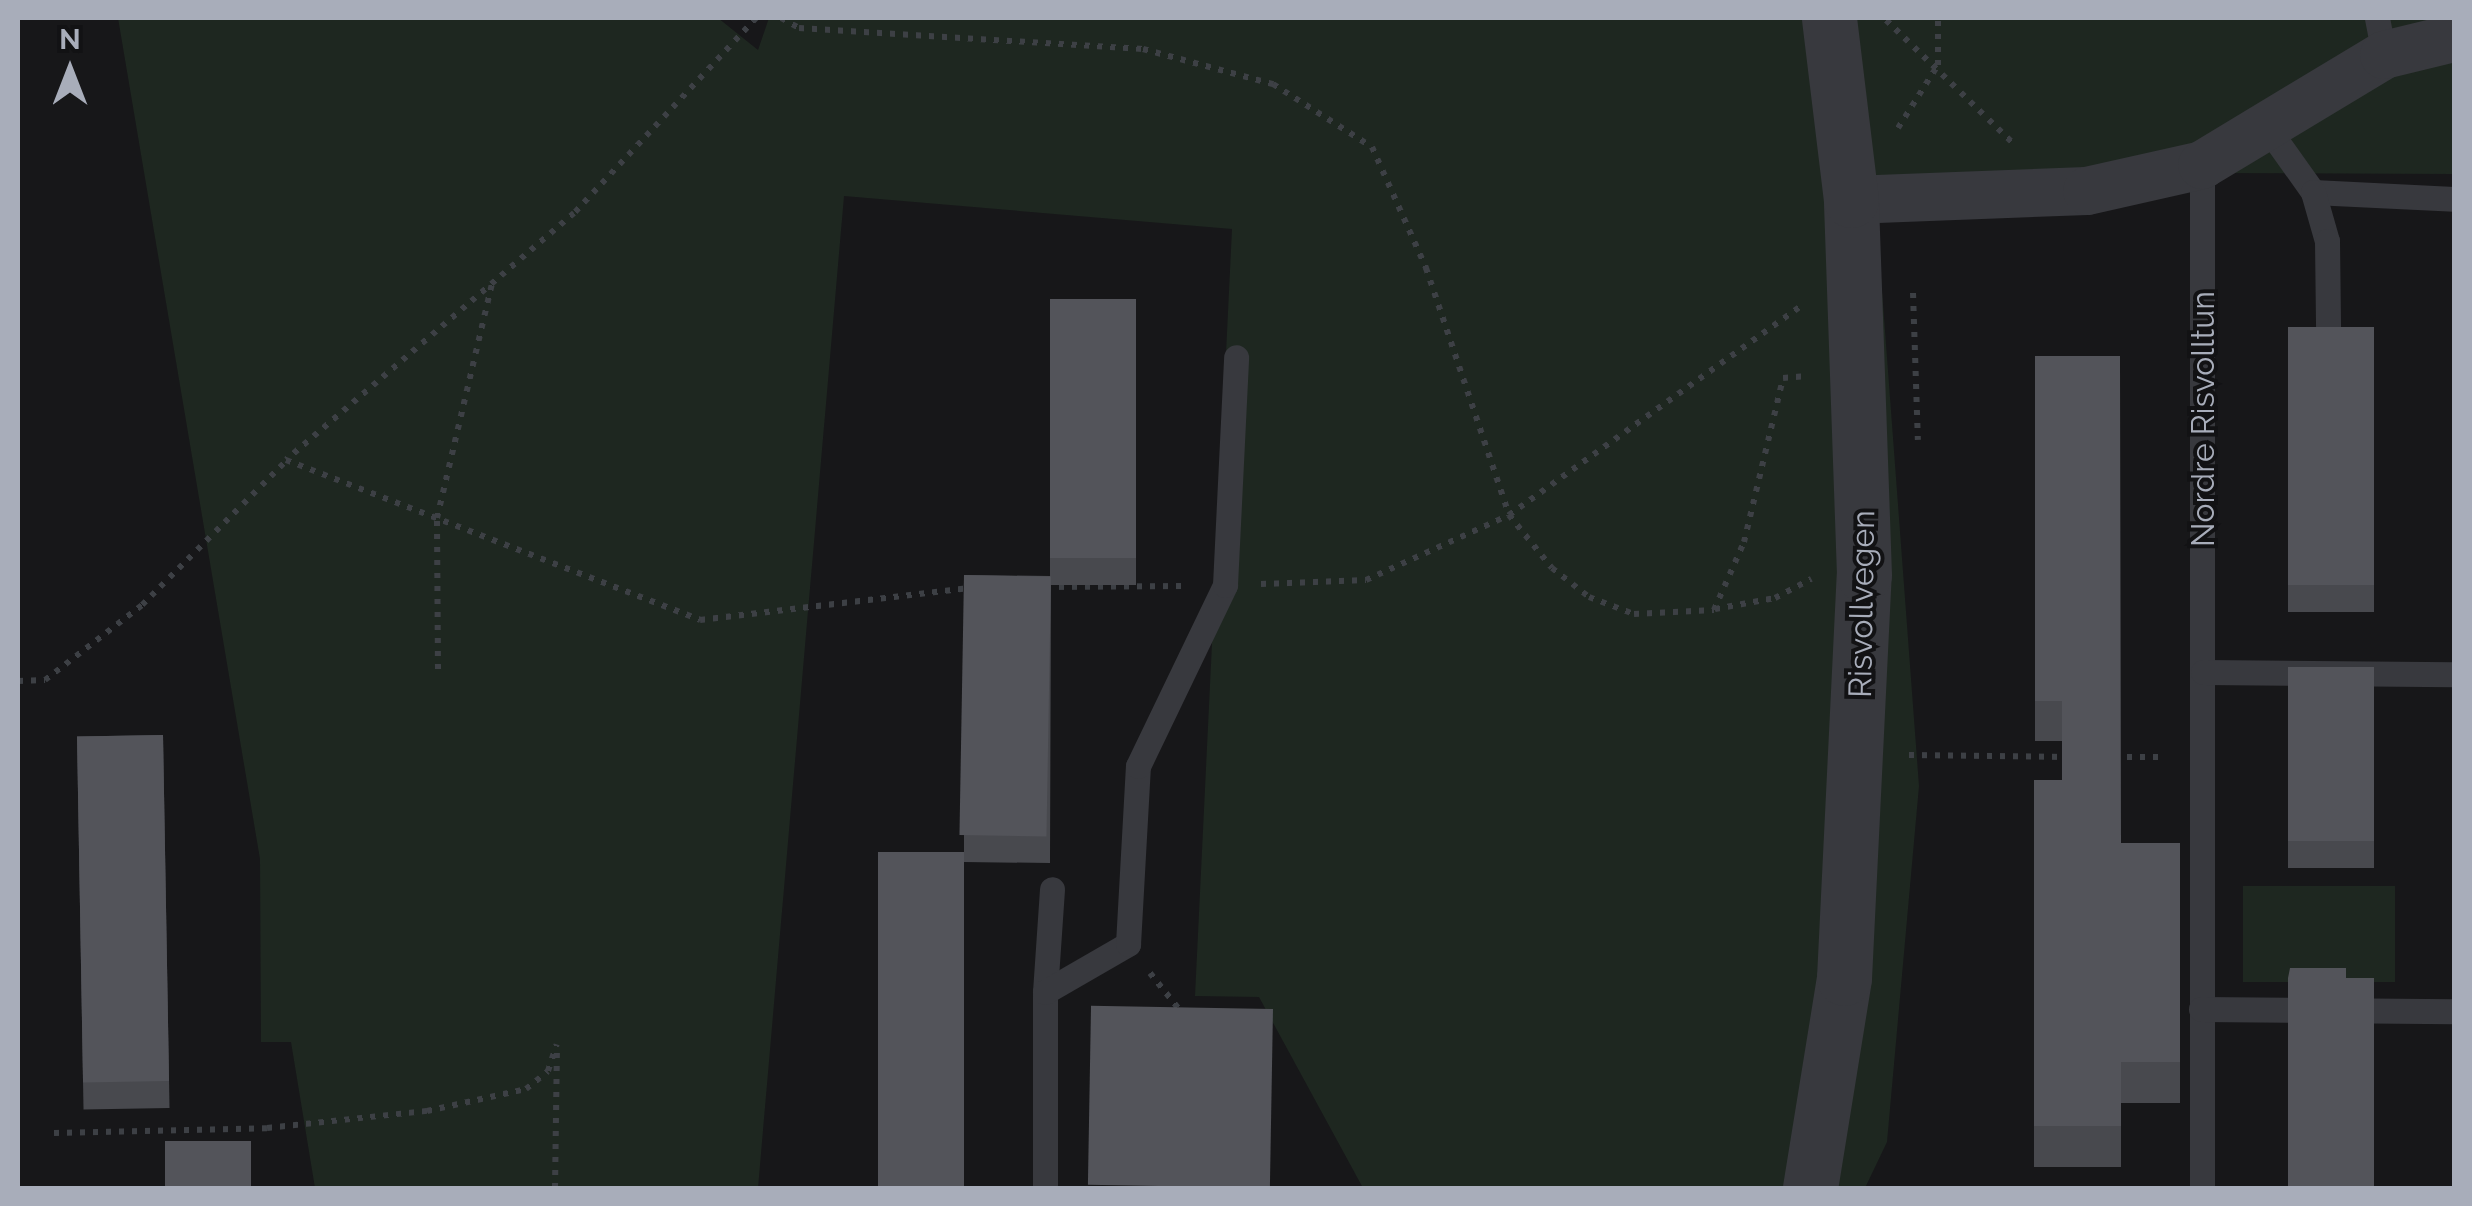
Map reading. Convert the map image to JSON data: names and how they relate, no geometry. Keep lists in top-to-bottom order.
{
  "streets": {
    "street": ["Risvollvegen"],
    "lane": ["Nordre Risvolltun"]
  },
  "north": "top"
}
